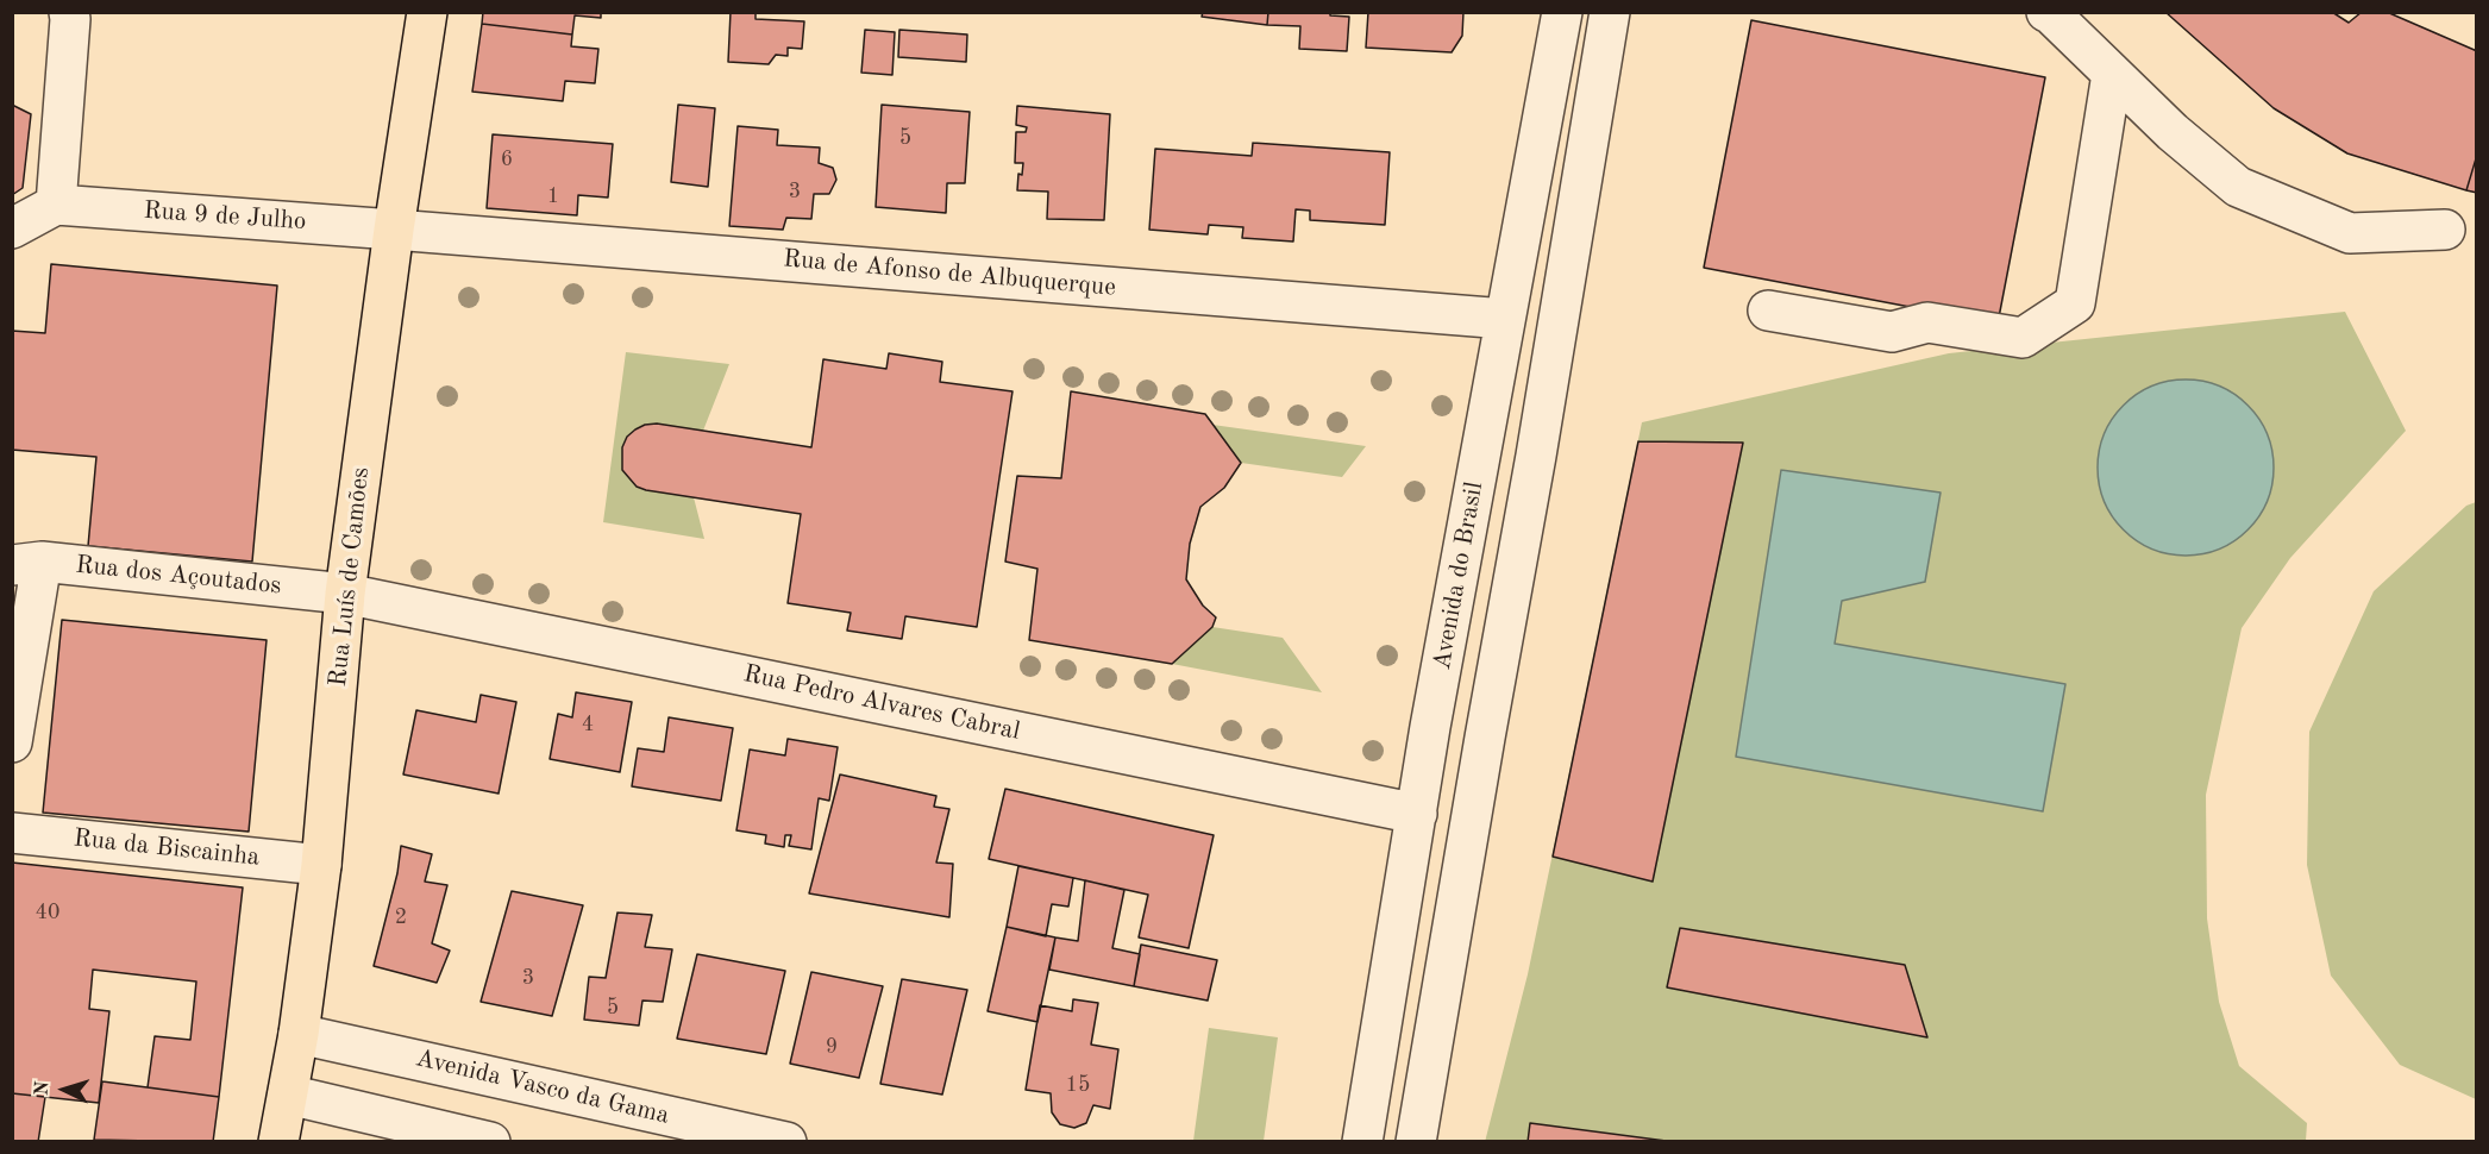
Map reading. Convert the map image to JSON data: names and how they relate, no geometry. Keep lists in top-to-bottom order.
{
  "streets": {
    "main road": ["Rua Luís de Camões"],
    "street": [
      "Rua 9 de Julho",
      "Rua de Afonso de Albuquerque",
      "Rua dos Açoutados",
      "Avenida do Brasil",
      "Rua Pedro Alvares Cabral",
      "Rua da Biscainha",
      "Avenida Vasco da Gama"
    ]
  },
  "crossings": [
    ["Rua 9 de Julho", "Rua de Afonso de Albuquerque"],
    ["Rua 9 de Julho", "Rua Luís de Camões"],
    ["Rua de Afonso de Albuquerque", "Avenida do Brasil"],
    ["Rua de Afonso de Albuquerque", "Rua Luís de Camões"],
    ["Rua dos Açoutados", "Rua Luís de Camões"],
    ["Rua dos Açoutados", "Rua Pedro Alvares Cabral"],
    ["Avenida do Brasil", "Rua Pedro Alvares Cabral"],
    ["Rua Luís de Camões", "Rua Pedro Alvares Cabral"],
    ["Rua Luís de Camões", "Rua da Biscainha"],
    ["Rua Luís de Camões", "Avenida Vasco da Gama"]
  ],
  "house_numbers": [
    "5",
    "6",
    "3",
    "1",
    "4",
    "40",
    "2",
    "3",
    "5",
    "9",
    "15"
  ],
  "north": "left"
}
